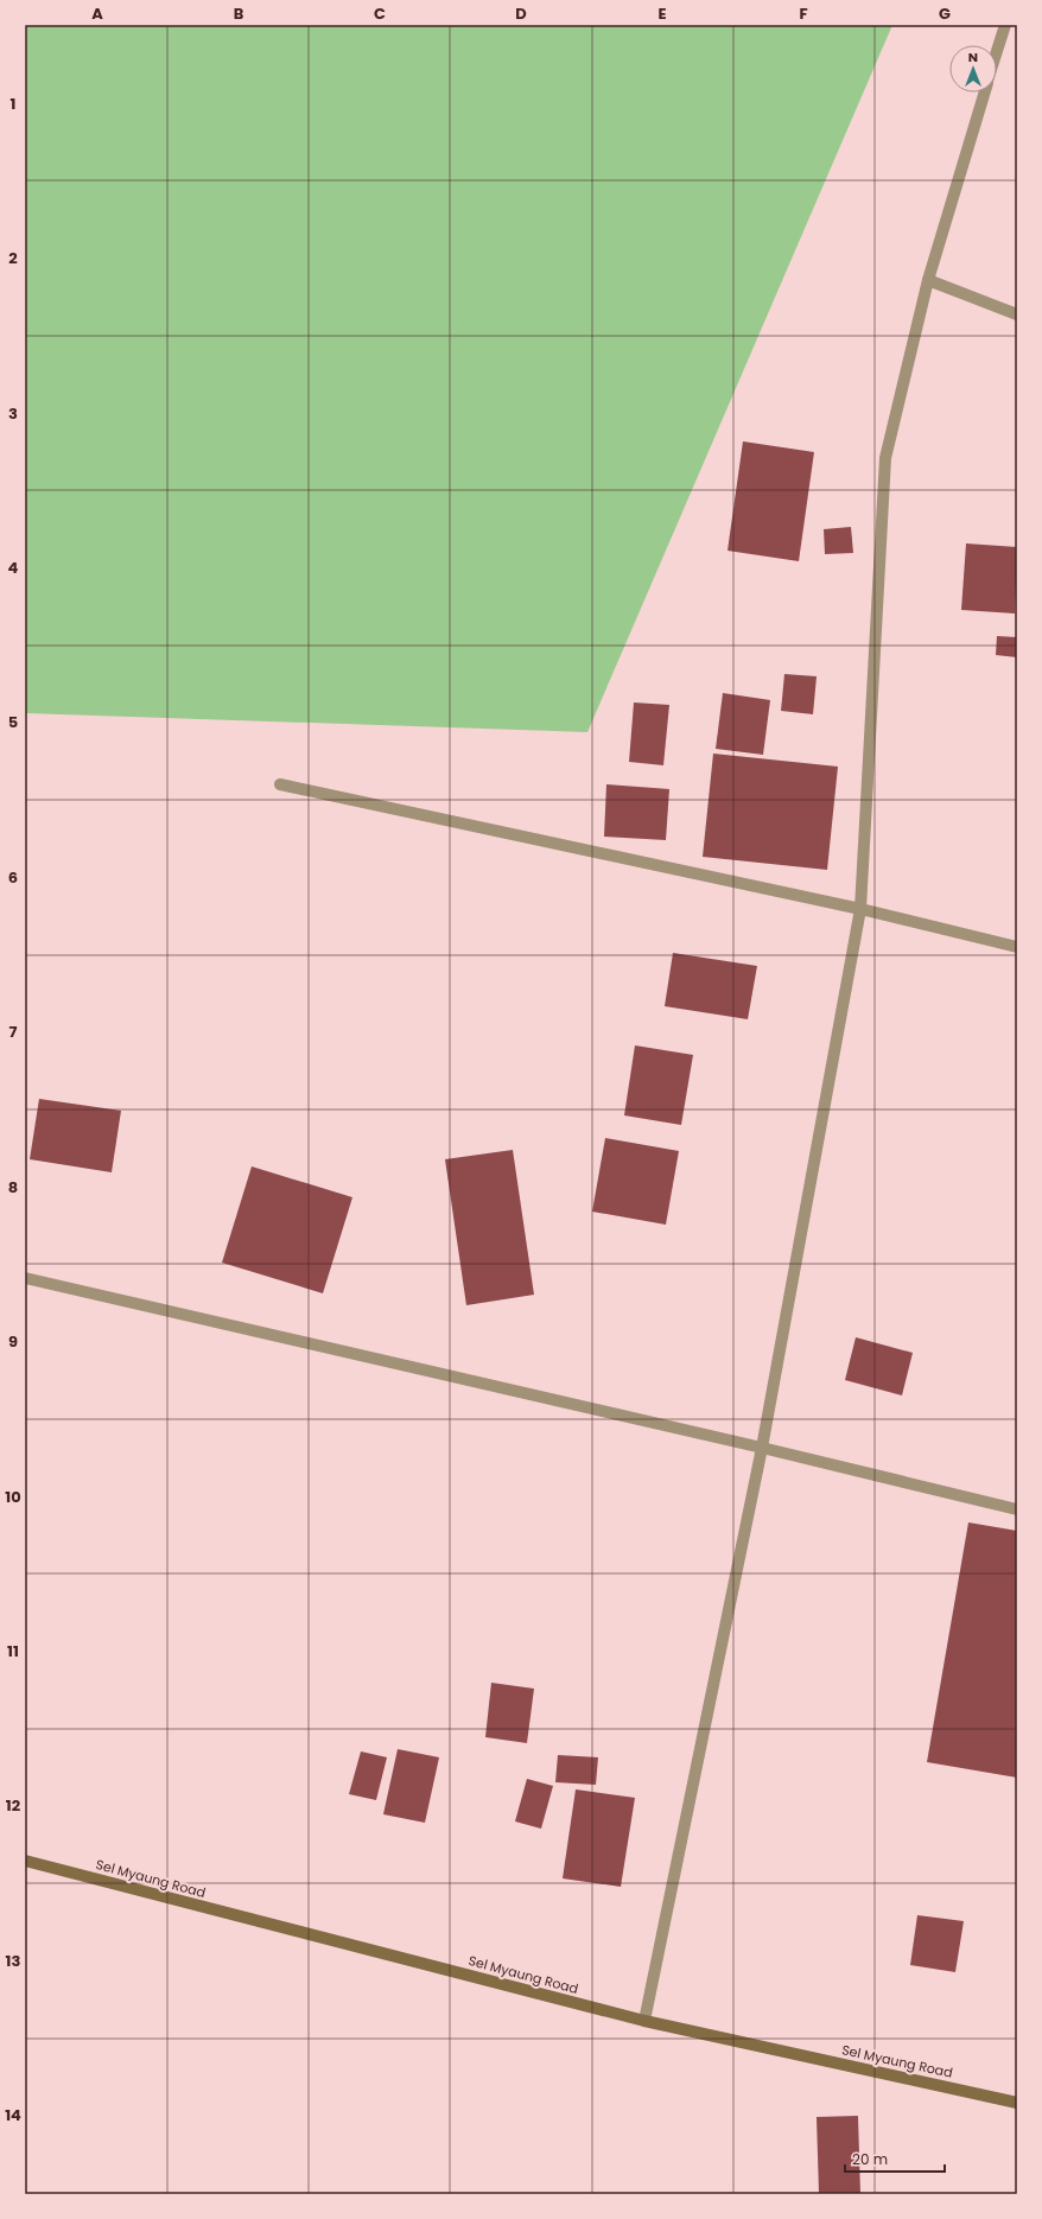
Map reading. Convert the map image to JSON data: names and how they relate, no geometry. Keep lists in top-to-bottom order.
{
  "streets": {
    "main road": ["Sel Myaung Road"]
  },
  "scale_bar": "20 m",
  "north": "top",
  "grid": {
    "columns": [
      "A",
      "B",
      "C",
      "D",
      "E",
      "F",
      "G"
    ],
    "rows": [
      "1",
      "2",
      "3",
      "4",
      "5",
      "6",
      "7",
      "8",
      "9",
      "10",
      "11",
      "12",
      "13",
      "14"
    ]
  }
}
